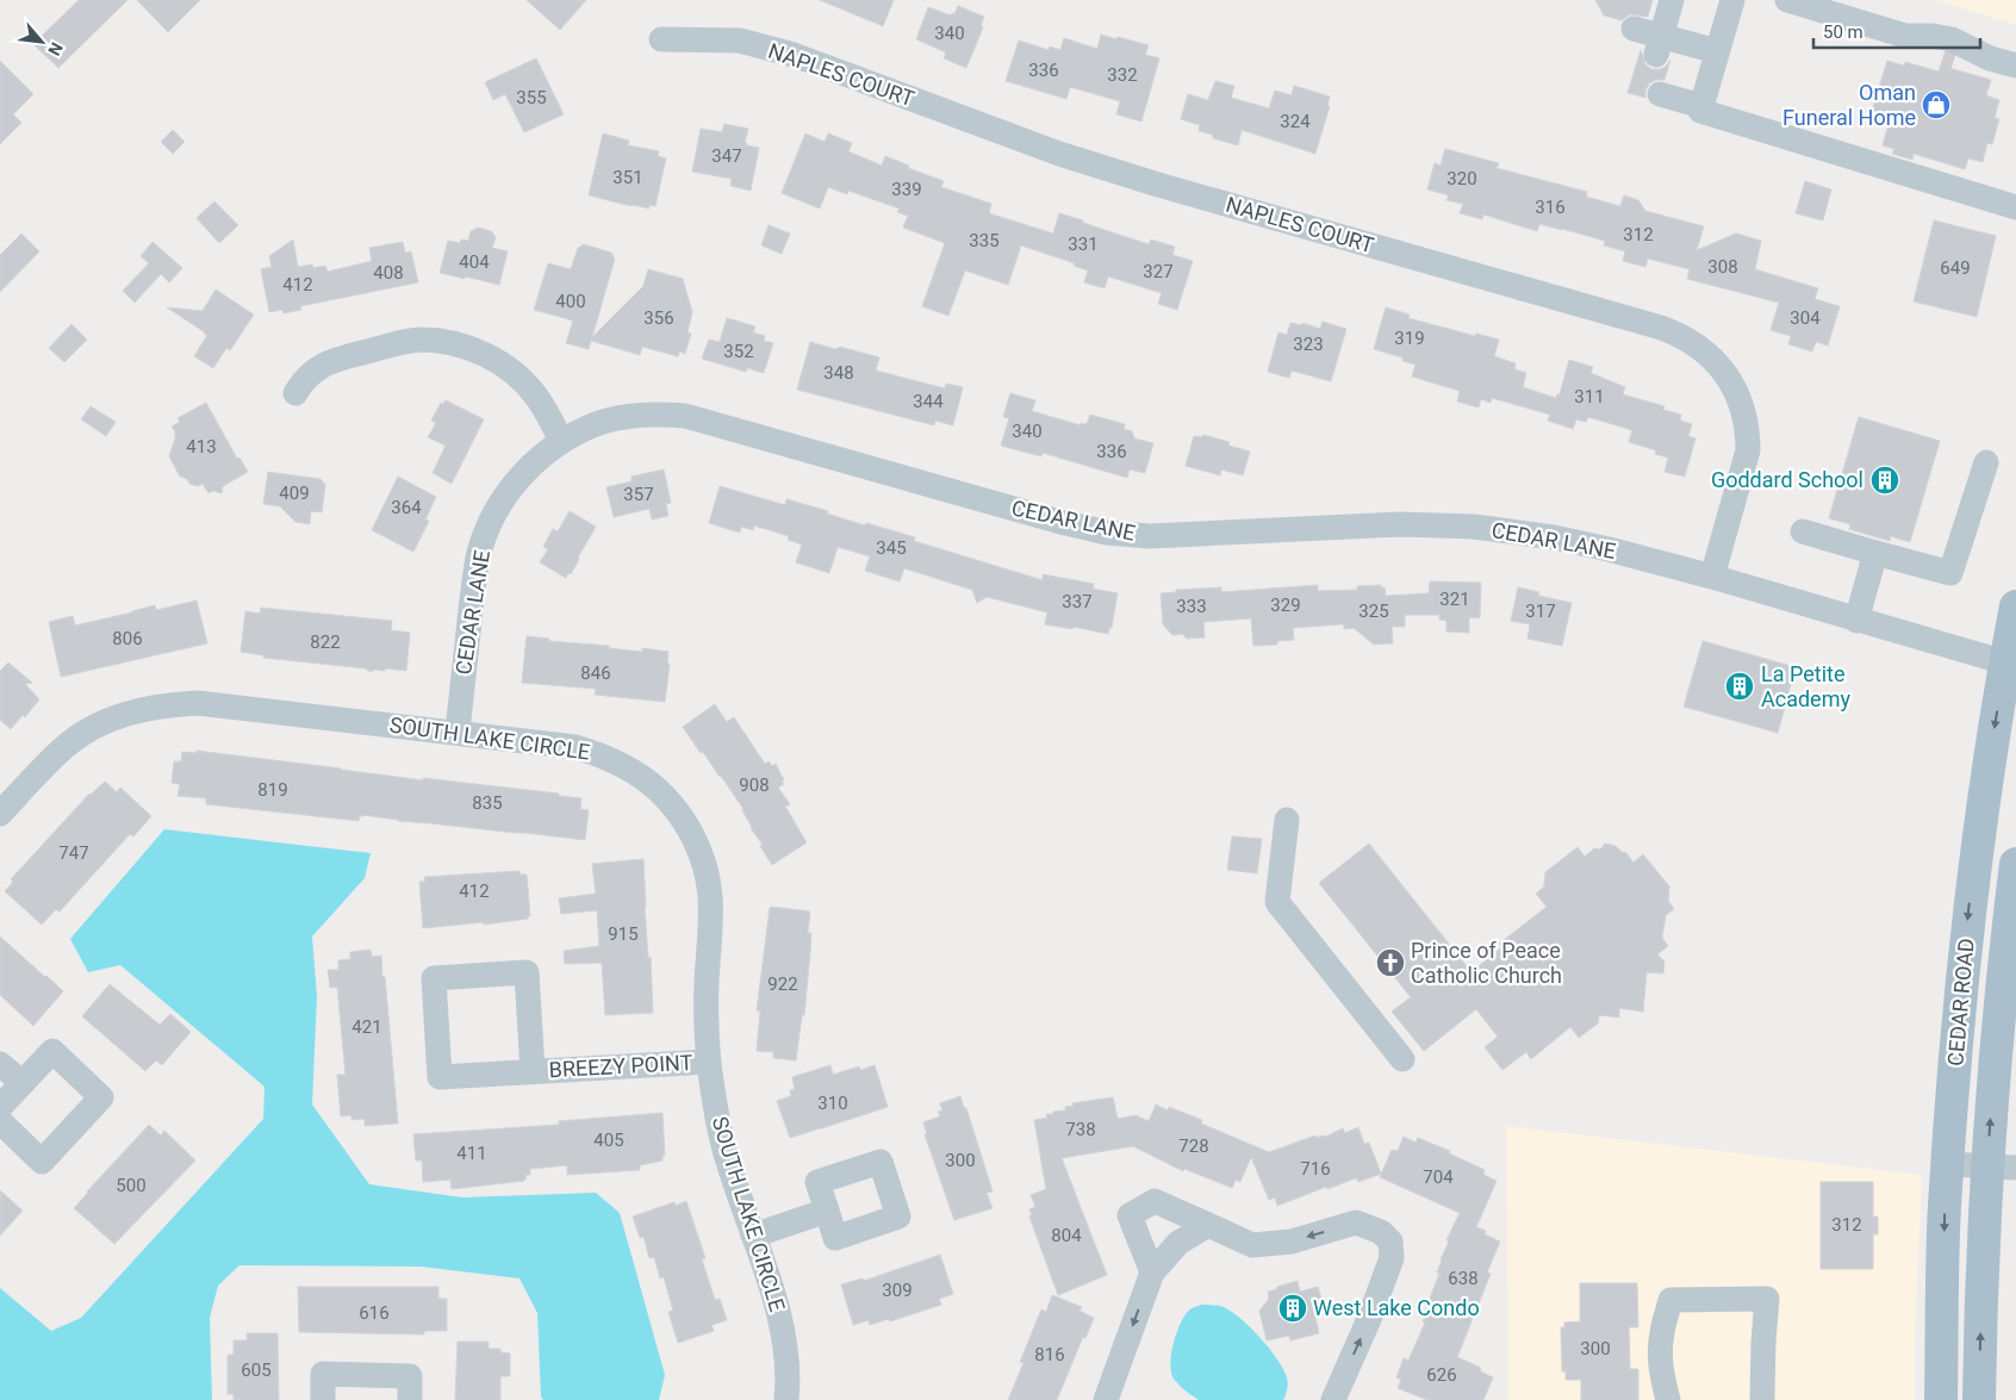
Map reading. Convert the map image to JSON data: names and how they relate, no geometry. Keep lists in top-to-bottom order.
{
  "streets": {
    "main road": ["CEDAR ROAD"],
    "street": [
      "NAPLES COURT",
      "CEDAR LANE",
      "SOUTH LAKE CIRCLE",
      "BREEZY POINT"
    ]
  },
  "crossings": [
    ["NAPLES COURT", "CEDAR LANE"],
    ["CEDAR LANE", "SOUTH LAKE CIRCLE"],
    ["CEDAR LANE", "CEDAR ROAD"],
    ["SOUTH LAKE CIRCLE", "BREEZY POINT"]
  ],
  "places": {
    "shop": ["Oman Funeral Home"],
    "building": ["Goddard School", "La Petite Academy", "West Lake Condo"],
    "church": ["Prince of Peace Catholic Church"]
  },
  "house_numbers": [
    "340",
    "336",
    "332",
    "355",
    "324",
    "347",
    "351",
    "320",
    "339",
    "316",
    "312",
    "335",
    "331",
    "404",
    "308",
    "649",
    "327",
    "408",
    "412",
    "400",
    "356",
    "304",
    "319",
    "323",
    "352",
    "348",
    "311",
    "344",
    "340",
    "413",
    "336",
    "409",
    "357",
    "364",
    "345",
    "321",
    "337",
    "329",
    "333",
    "325",
    "317",
    "806",
    "822",
    "846",
    "908",
    "819",
    "835",
    "747",
    "412",
    "915",
    "922",
    "421",
    "310",
    "738",
    "405",
    "728",
    "411",
    "300",
    "716",
    "704",
    "500",
    "312",
    "804",
    "638",
    "309",
    "616",
    "300",
    "816",
    "605",
    "626"
  ],
  "scale_bar": "50 m",
  "north": "bottom right"
}
